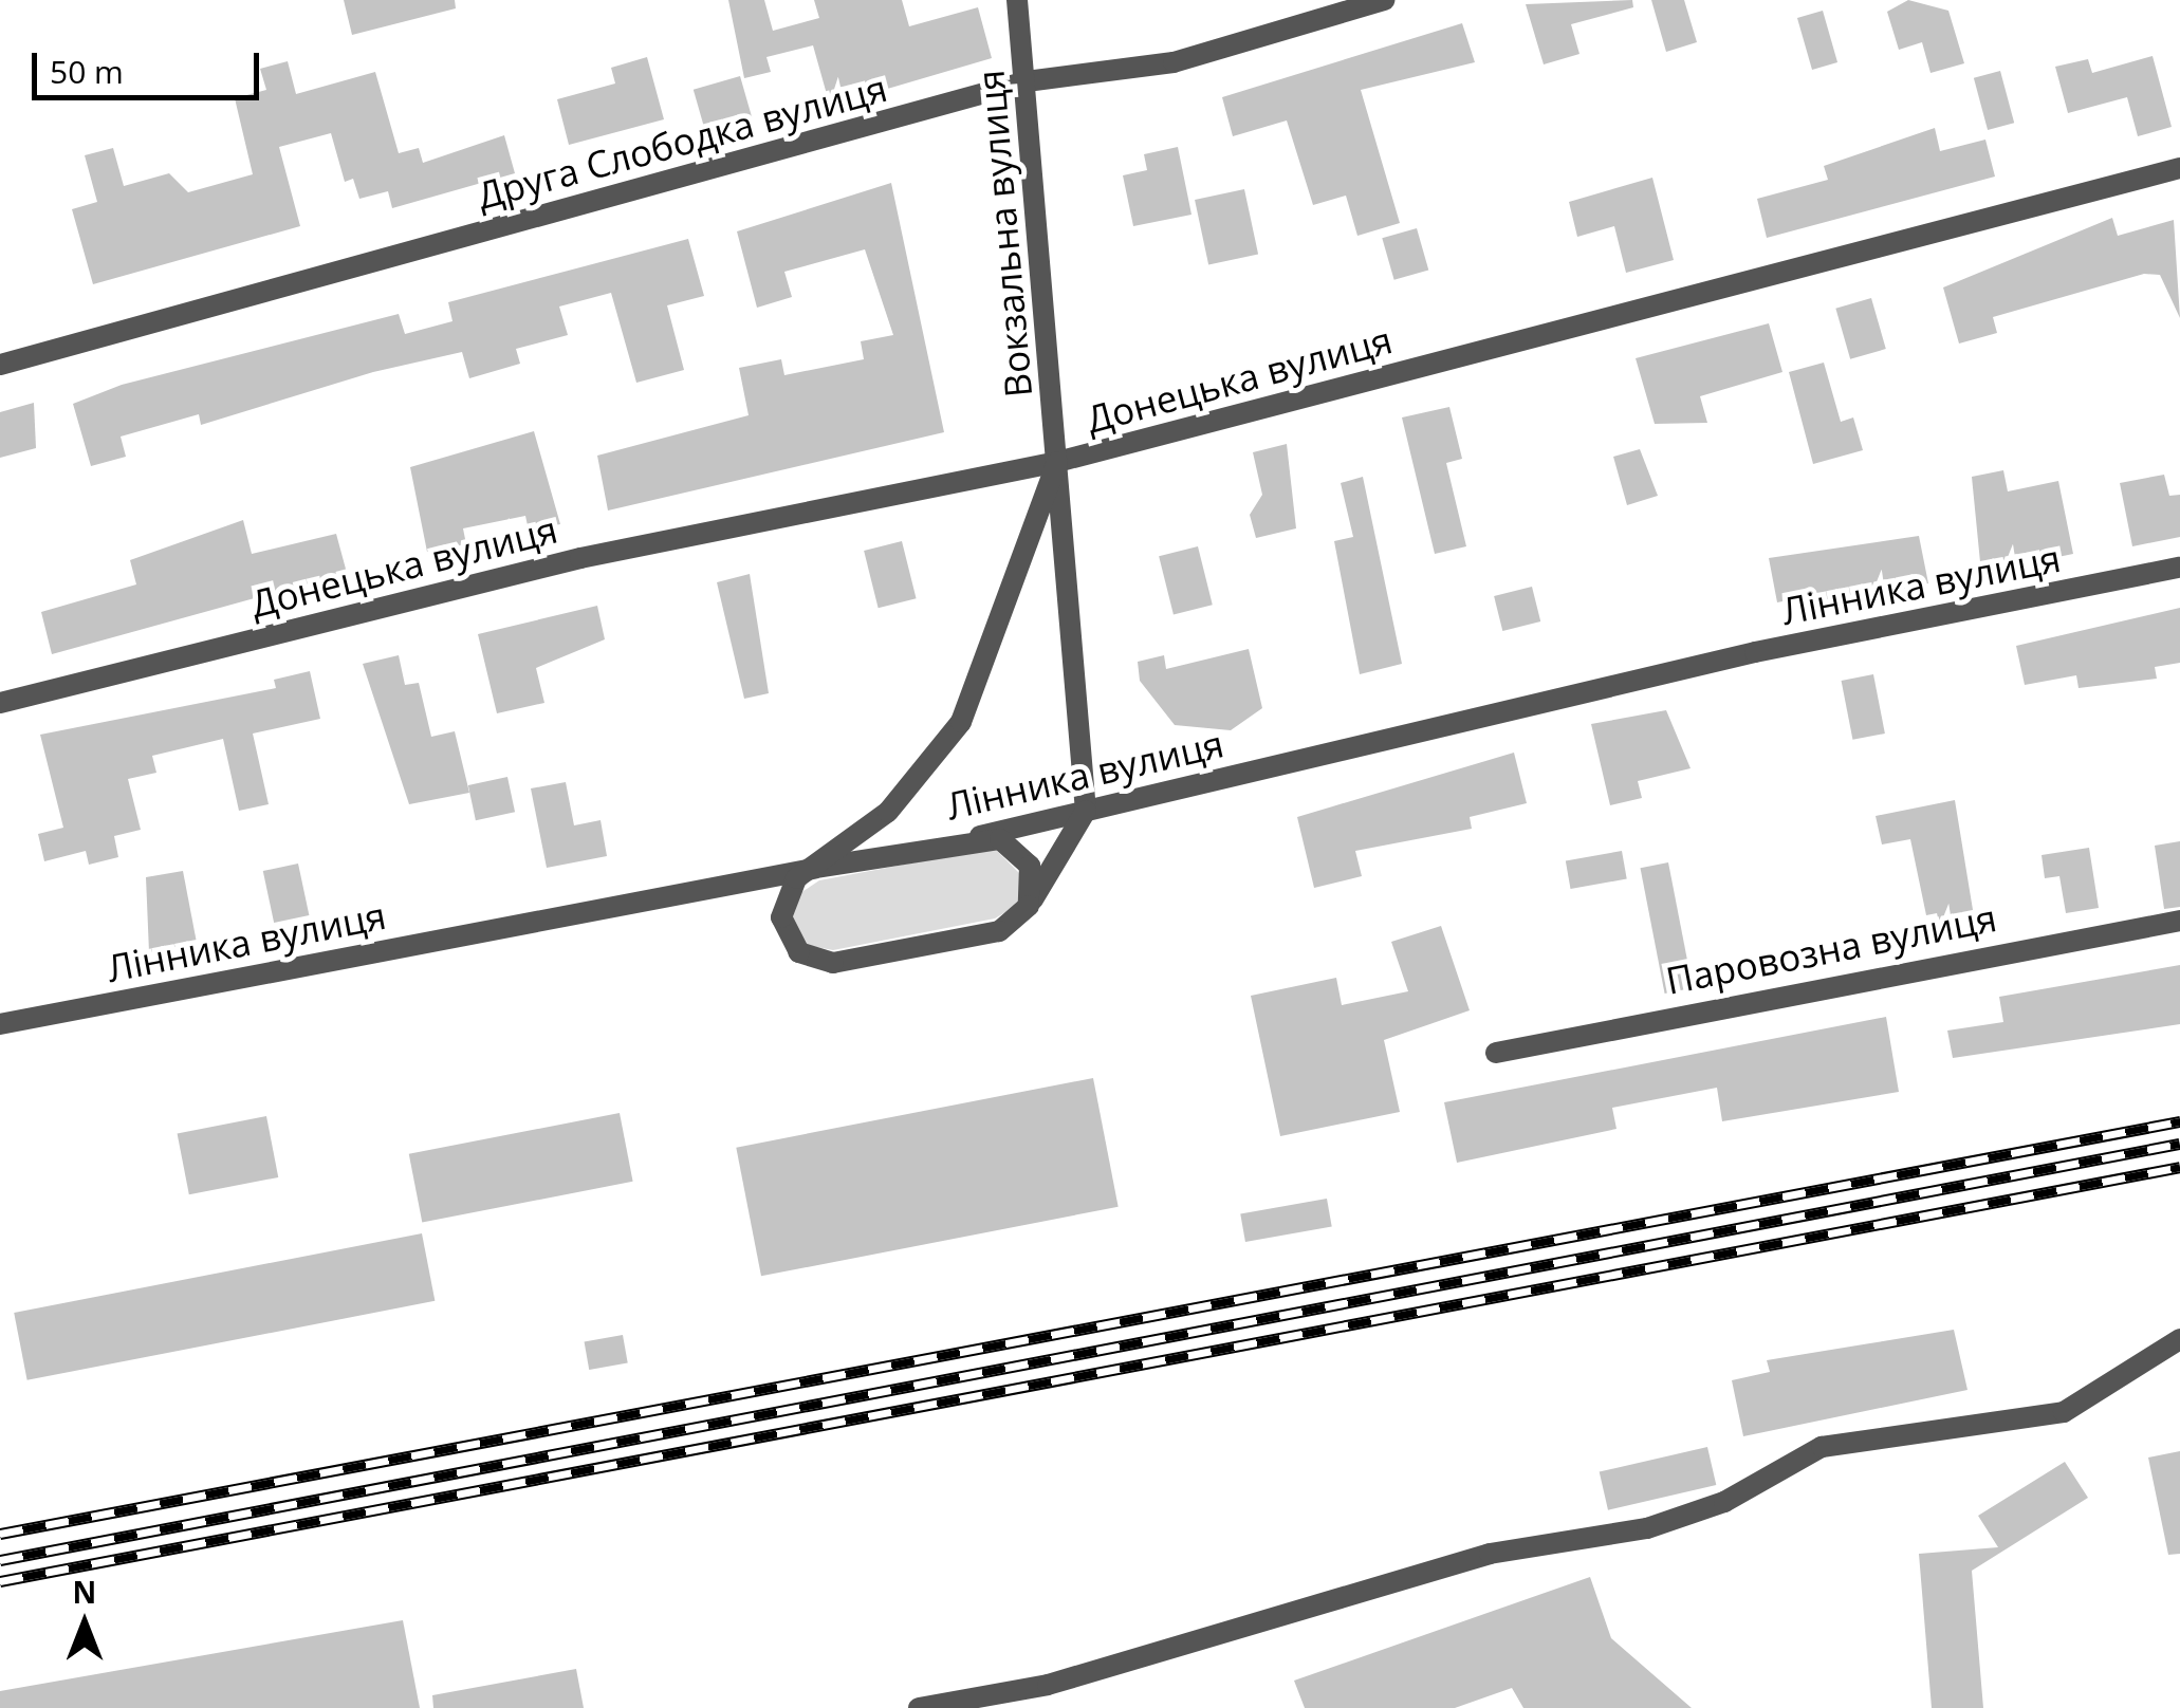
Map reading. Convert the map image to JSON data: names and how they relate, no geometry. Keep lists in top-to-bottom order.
{
  "streets": {
    "street": [
      "Друга Слободка вулиця",
      "Вокзальна вулиця",
      "Донецька вулиця",
      "Лінника вулиця",
      "Паровозна вулиця"
    ]
  },
  "crossings": [
    ["Друга Слободка вулиця", "Вокзальна вулиця"],
    ["Вокзальна вулиця", "Донецька вулиця"],
    ["Вокзальна вулиця", "Лінника вулиця"]
  ],
  "scale_bar": "50 m",
  "north": "top"
}
